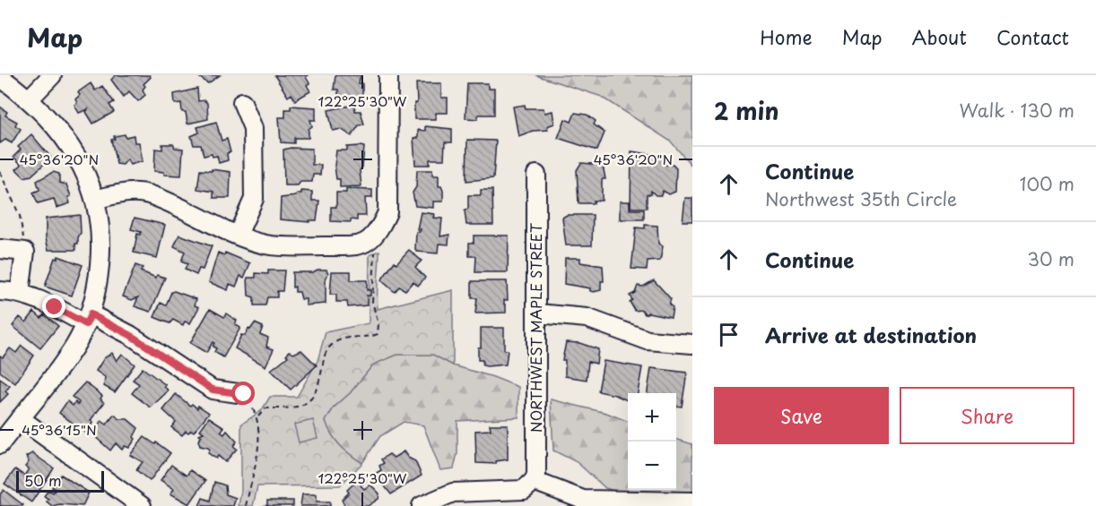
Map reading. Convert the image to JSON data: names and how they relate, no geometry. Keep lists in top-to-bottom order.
{
  "streets": {
    "street": ["NORTHWEST MAPLE STREET"]
  },
  "scale_bar": "50 m",
  "page": {
    "header": "Map",
    "nav": [
      "Home",
      "Map",
      "About",
      "Contact"
    ],
    "heading": ["2 min", "Walk · 130 m"],
    "list": [
      ["Continue", "Northwest 35th Circle", "100 m"],
      ["Continue", "30 m"],
      "Arrive at destination"
    ],
    "buttons": ["Save", "Share"],
    "map_buttons": ["+", "−"],
    "scale": "50 m"
  },
  "coordinates": ["122°25'30\"W", "45°36'20\"N", "45°36'15\"N"]
}
